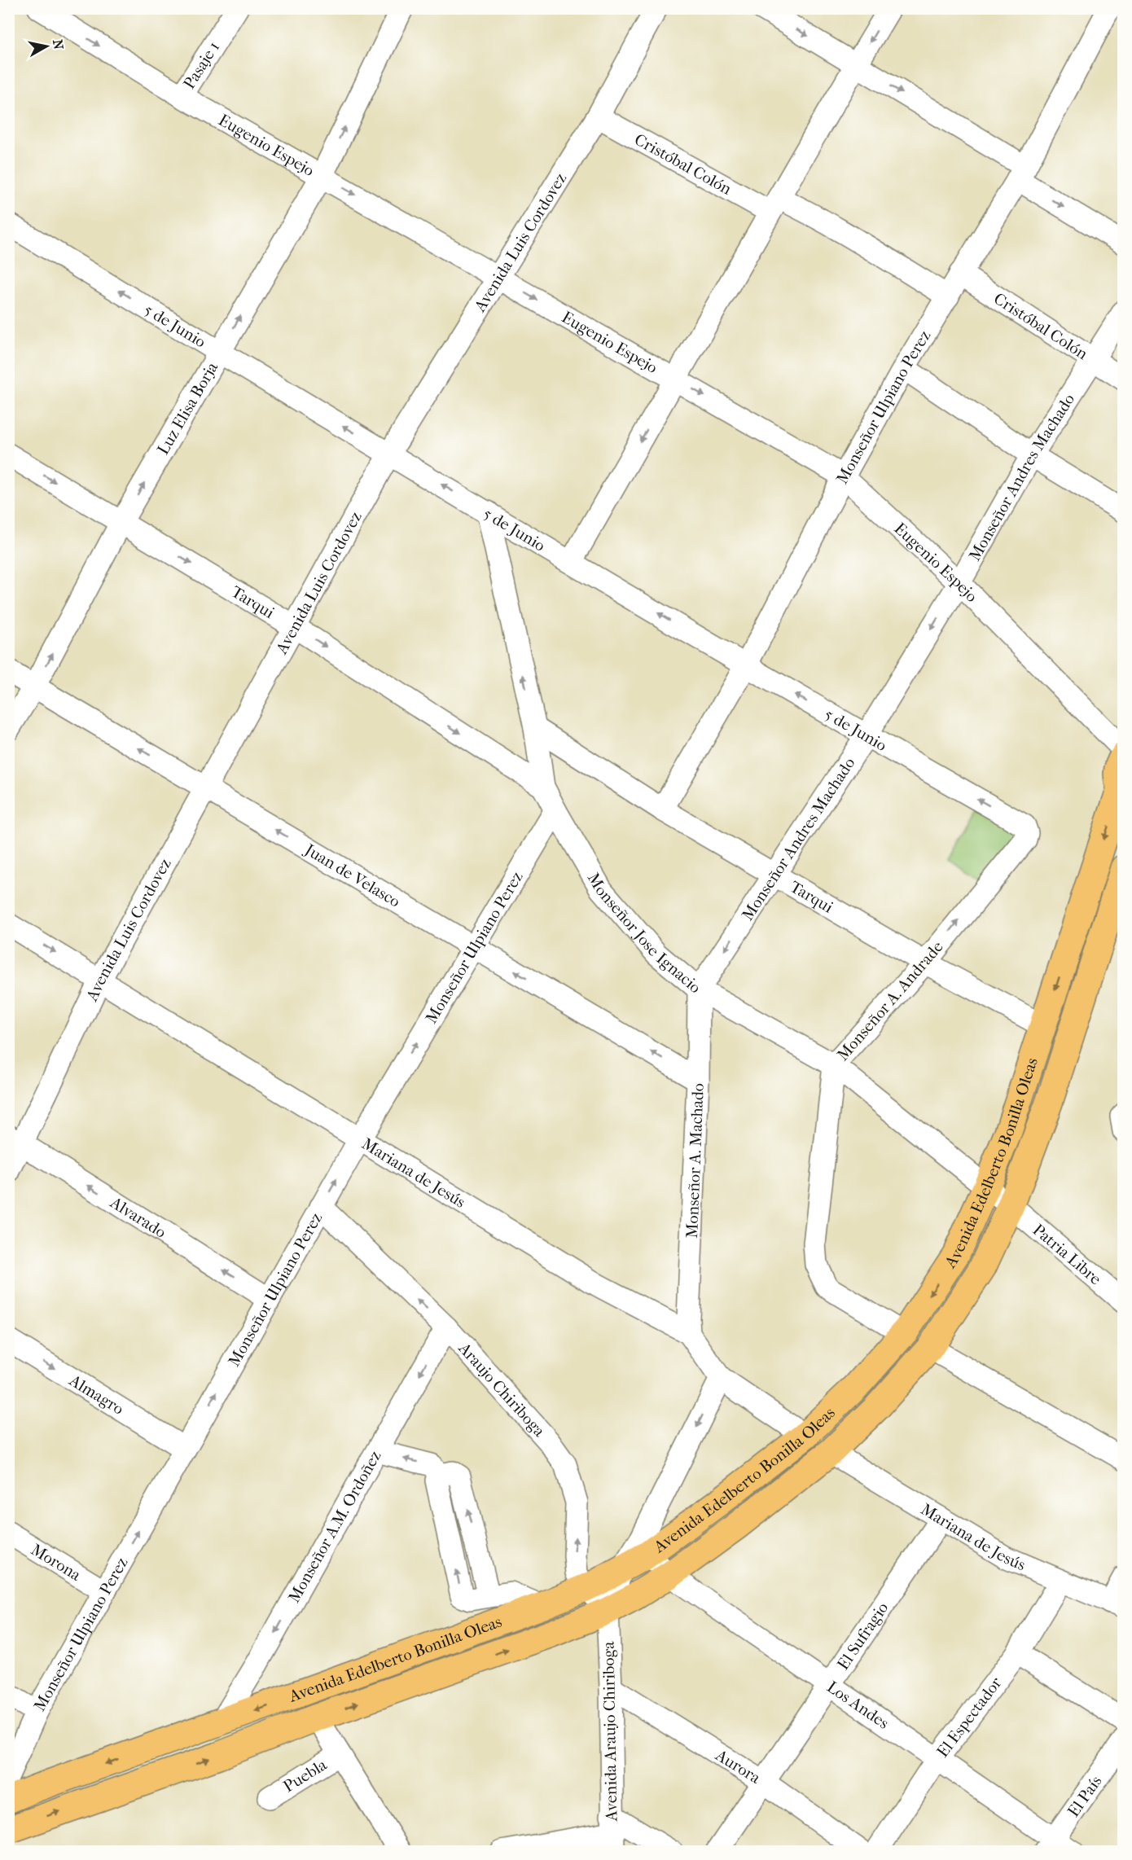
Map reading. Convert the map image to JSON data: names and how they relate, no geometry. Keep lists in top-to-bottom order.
{
  "streets": {
    "main road": ["Avenida Edelberto Bonilla Oleas"],
    "street": [
      "Pasaje 1",
      "Eugenio Espejo",
      "Cristóbal Colón",
      "Avenida Luis Cordovez",
      "5 de Junio",
      "Monseñor Ulpiano Perez",
      "Luz Elisa Borja",
      "Monseñor Andres Machado",
      "Tarqui",
      "Juan de Velasco",
      "Monseñor Jose Ignacio",
      "Monseñor A. Andrade",
      "Monseñor A. Machado",
      "Mariana de Jesús",
      "Alvarado",
      "Patria Libre",
      "Araujo Chiriboga",
      "Almagro",
      "Monseñor A.M. Ordoñez",
      "Morona",
      "El Sufragio",
      "Los Andes",
      "El Espectador",
      "Avenida Araujo Chiriboga",
      "Aurora",
      "Puebla",
      "El País"
    ]
  },
  "crossings": [
    ["Pasaje 1", "Eugenio Espejo"],
    ["Eugenio Espejo", "Avenida Luis Cordovez"],
    ["Eugenio Espejo", "Monseñor Ulpiano Perez"],
    ["Eugenio Espejo", "Luz Elisa Borja"],
    ["Eugenio Espejo", "Monseñor Andres Machado"],
    ["Cristóbal Colón", "Avenida Luis Cordovez"],
    ["Cristóbal Colón", "Monseñor Ulpiano Perez"],
    ["Cristóbal Colón", "Monseñor Andres Machado"],
    ["Avenida Luis Cordovez", "5 de Junio"],
    ["Avenida Luis Cordovez", "Tarqui"],
    ["Avenida Luis Cordovez", "Juan de Velasco"],
    ["Avenida Luis Cordovez", "Mariana de Jesús"],
    ["Avenida Luis Cordovez", "Alvarado"],
    ["5 de Junio", "Monseñor Ulpiano Perez"],
    ["5 de Junio", "Luz Elisa Borja"],
    ["5 de Junio", "Monseñor Andres Machado"],
    ["5 de Junio", "Monseñor Jose Ignacio"],
    ["5 de Junio", "Monseñor A. Andrade"],
    ["Monseñor Ulpiano Perez", "Tarqui"],
    ["Monseñor Ulpiano Perez", "Juan de Velasco"],
    ["Monseñor Ulpiano Perez", "Monseñor Jose Ignacio"],
    ["Monseñor Ulpiano Perez", "Mariana de Jesús"],
    ["Monseñor Ulpiano Perez", "Alvarado"],
    ["Monseñor Ulpiano Perez", "Araujo Chiriboga"],
    ["Monseñor Ulpiano Perez", "Almagro"],
    ["Monseñor Ulpiano Perez", "Morona"],
    ["Luz Elisa Borja", "Tarqui"],
    ["Luz Elisa Borja", "Juan de Velasco"],
    ["Monseñor Andres Machado", "Tarqui"],
    ["Monseñor Andres Machado", "Monseñor Jose Ignacio"],
    ["Monseñor Andres Machado", "Monseñor A. Machado"],
    ["Tarqui", "Monseñor Jose Ignacio"],
    ["Tarqui", "Monseñor A. Andrade"],
    ["Tarqui", "Avenida Edelberto Bonilla Oleas"],
    ["Juan de Velasco", "Monseñor A. Machado"],
    ["Monseñor Jose Ignacio", "Monseñor A. Andrade"],
    ["Monseñor Jose Ignacio", "Monseñor A. Machado"],
    ["Monseñor Jose Ignacio", "Avenida Edelberto Bonilla Oleas"],
    ["Monseñor Jose Ignacio", "Patria Libre"],
    ["Monseñor A. Andrade", "Avenida Edelberto Bonilla Oleas"],
    ["Monseñor A. Machado", "Mariana de Jesús"],
    ["Avenida Edelberto Bonilla Oleas", "Mariana de Jesús"],
    ["Avenida Edelberto Bonilla Oleas", "Patria Libre"],
    ["Avenida Edelberto Bonilla Oleas", "Araujo Chiriboga"],
    ["Avenida Edelberto Bonilla Oleas", "Monseñor A.M. Ordoñez"],
    ["Avenida Edelberto Bonilla Oleas", "Los Andes"],
    ["Avenida Edelberto Bonilla Oleas", "Avenida Araujo Chiriboga"],
    ["Mariana de Jesús", "El Sufragio"],
    ["Mariana de Jesús", "El Espectador"],
    ["Araujo Chiriboga", "Monseñor A.M. Ordoñez"],
    ["Araujo Chiriboga", "Avenida Araujo Chiriboga"],
    ["El Sufragio", "Los Andes"],
    ["El Sufragio", "Aurora"],
    ["Los Andes", "El Espectador"],
    ["Los Andes", "El País"],
    ["Avenida Araujo Chiriboga", "Aurora"]
  ],
  "one_way": [
    "Eugenio Espejo",
    "5 de Junio",
    "Luz Elisa Borja",
    "Monseñor Andres Machado",
    "Tarqui",
    "Juan de Velasco",
    "Alvarado",
    "Araujo Chiriboga",
    "Almagro",
    "Monseñor A.M. Ordoñez"
  ],
  "north": "right"
}
